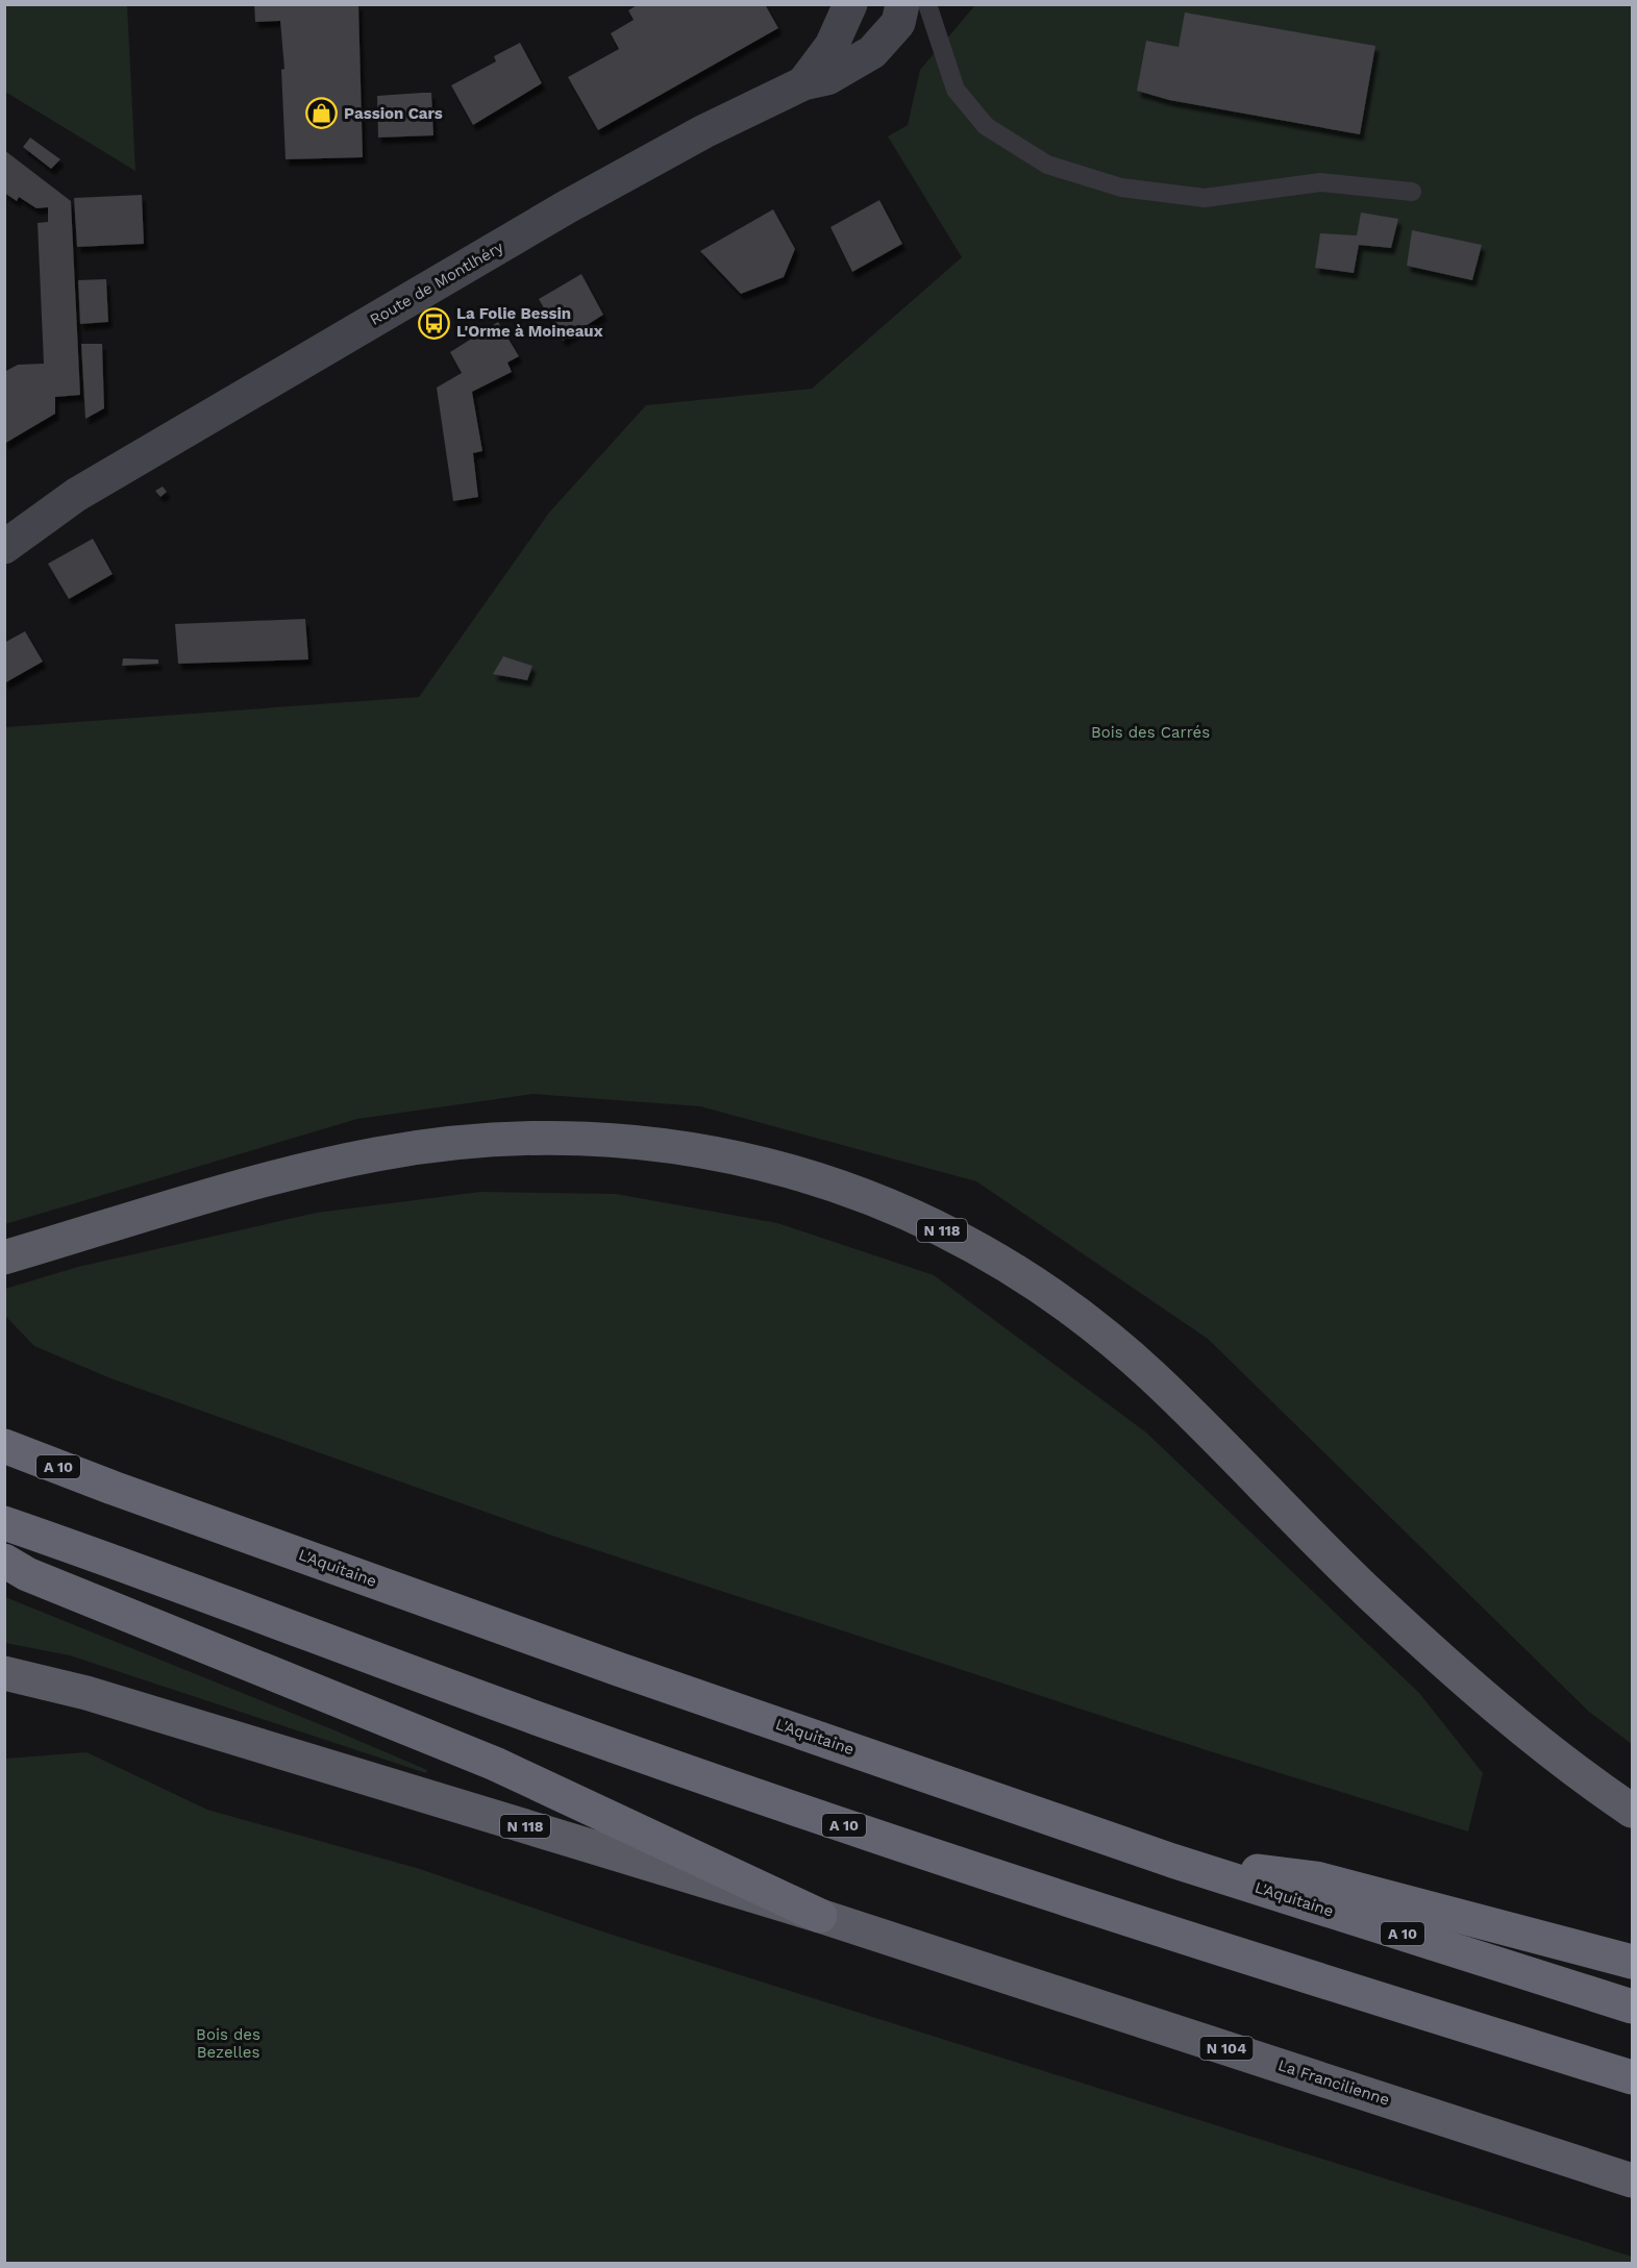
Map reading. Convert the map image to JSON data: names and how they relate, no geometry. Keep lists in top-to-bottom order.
{
  "streets": {
    "highway": [
      "N 118",
      "A 10",
      "L'Aquitaine",
      "N 104",
      "La Francilienne"
    ],
    "main road": ["Route de Montlhéry"]
  },
  "crossings": [
    ["N 118", "La Francilienne"]
  ],
  "parks": ["Bois des Carrés", "Bois des Bezelles"],
  "places": {
    "shop": ["Passion Cars"],
    "bus stop": ["La Folie Bessin L'Orme à Moineaux"]
  }
}
